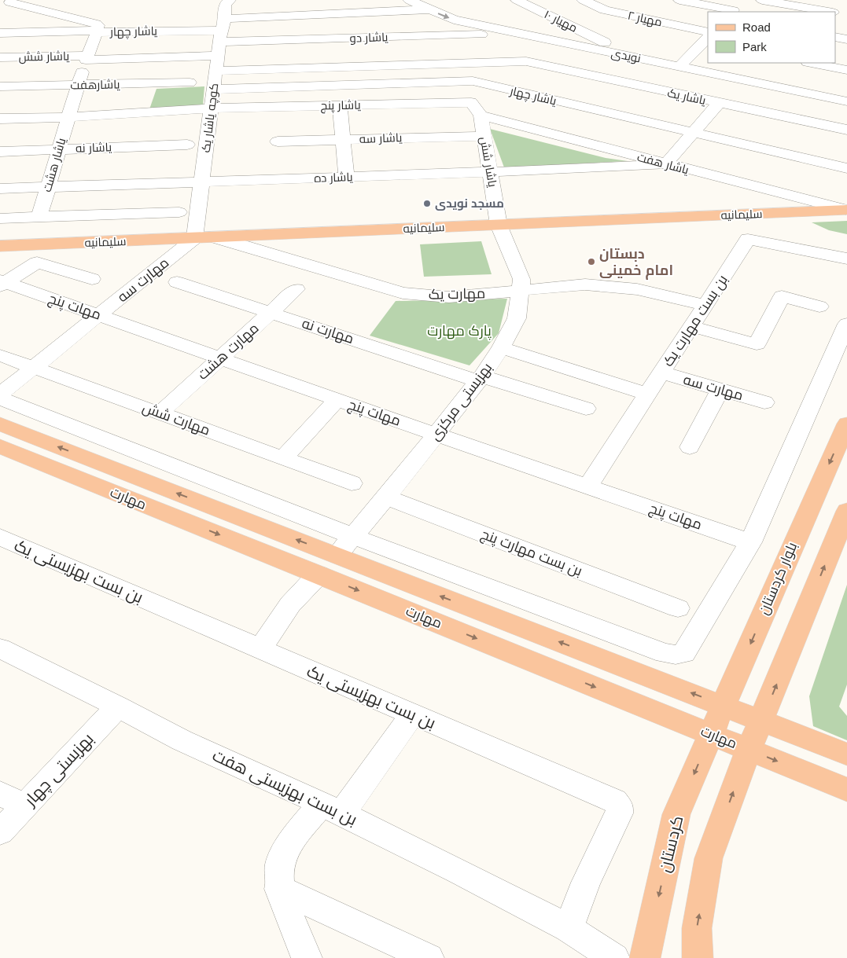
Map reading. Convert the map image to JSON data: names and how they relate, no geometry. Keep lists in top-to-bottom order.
{
  "streets": {
    "main road": [
      "سلیمانیه",
      "مهارت",
      "بلوار کردستان",
      "کردستان"
    ],
    "street": [
      "مهیار ۲",
      "مهیار ۱۰",
      "یاشار چهار",
      "یاشار دو",
      "نویدی",
      "یاشار شش",
      "یاشارهفت",
      "یاشار یک",
      "یاشار پنج",
      "کوچه یاشار یک",
      "یاشار سه",
      "یاشار نه",
      "یاشار هفت",
      "یاشار هشت",
      "یاشار ده",
      "مهارت سه",
      "مهارت یک",
      "مهات پنج",
      "بن بست مهارت یک",
      "مهارت نه",
      "مهارت هشت",
      "بهزیستی مرکزی",
      "مهارت شش",
      "بن بست مهارت پنج",
      "بن بست بهزیستی یک",
      "بهزیستی چهار",
      "بن بست بهزیستی هفت"
    ]
  },
  "crossings": [
    ["مهیار ۱۰", "نویدی"],
    ["یاشار چهار", "یاشار دو"],
    ["یاشار چهار", "کوچه یاشار یک"],
    ["یاشار دو", "نویدی"],
    ["یاشار دو", "کوچه یاشار یک"],
    ["یاشار شش", "یاشار پنج"],
    ["یاشار شش", "یاشار سه"],
    ["یاشار شش", "یاشار هفت"],
    ["یاشار شش", "یاشار ده"],
    ["یاشار شش", "سلیمانیه"],
    ["یاشار شش", "بهزیستی مرکزی"],
    ["یاشار پنج", "کوچه یاشار یک"],
    ["کوچه یاشار یک", "یاشار ده"],
    ["کوچه یاشار یک", "سلیمانیه"],
    ["کوچه یاشار یک", "مهارت سه"],
    ["یاشار نه", "یاشار هشت"],
    ["یاشار هفت", "یاشار ده"],
    ["یاشار هفت", "سلیمانیه"],
    ["یاشار هشت", "یاشار ده"],
    ["سلیمانیه", "مهارت سه"],
    ["سلیمانیه", "مهارت یک"],
    ["سلیمانیه", "بهزیستی مرکزی"],
    ["مهارت سه", "مهات پنج"],
    ["مهارت سه", "بن بست مهارت یک"],
    ["مهارت سه", "مهارت شش"],
    ["مهارت یک", "بن بست مهارت یک"],
    ["مهارت یک", "بهزیستی مرکزی"],
    ["مهات پنج", "بن بست مهارت یک"],
    ["مهات پنج", "مهارت هشت"],
    ["مهات پنج", "بهزیستی مرکزی"],
    ["مهارت نه", "مهارت هشت"],
    ["مهارت نه", "بهزیستی مرکزی"],
    ["مهارت هشت", "مهارت شش"],
    ["بهزیستی مرکزی", "مهارت"],
    ["بهزیستی مرکزی", "بن بست مهارت پنج"],
    ["مهارت", "بلوار کردستان"],
    ["مهارت", "کردستان"],
    ["بن بست بهزیستی یک", "بن بست بهزیستی هفت"],
    ["بلوار کردستان", "کردستان"],
    ["بهزیستی چهار", "بن بست بهزیستی هفت"]
  ],
  "parks": ["پارک مهارت"],
  "places": ["مسجد نویدی", "دبستان امام خمینی"],
  "legend": ["Road", "Park"]
}
